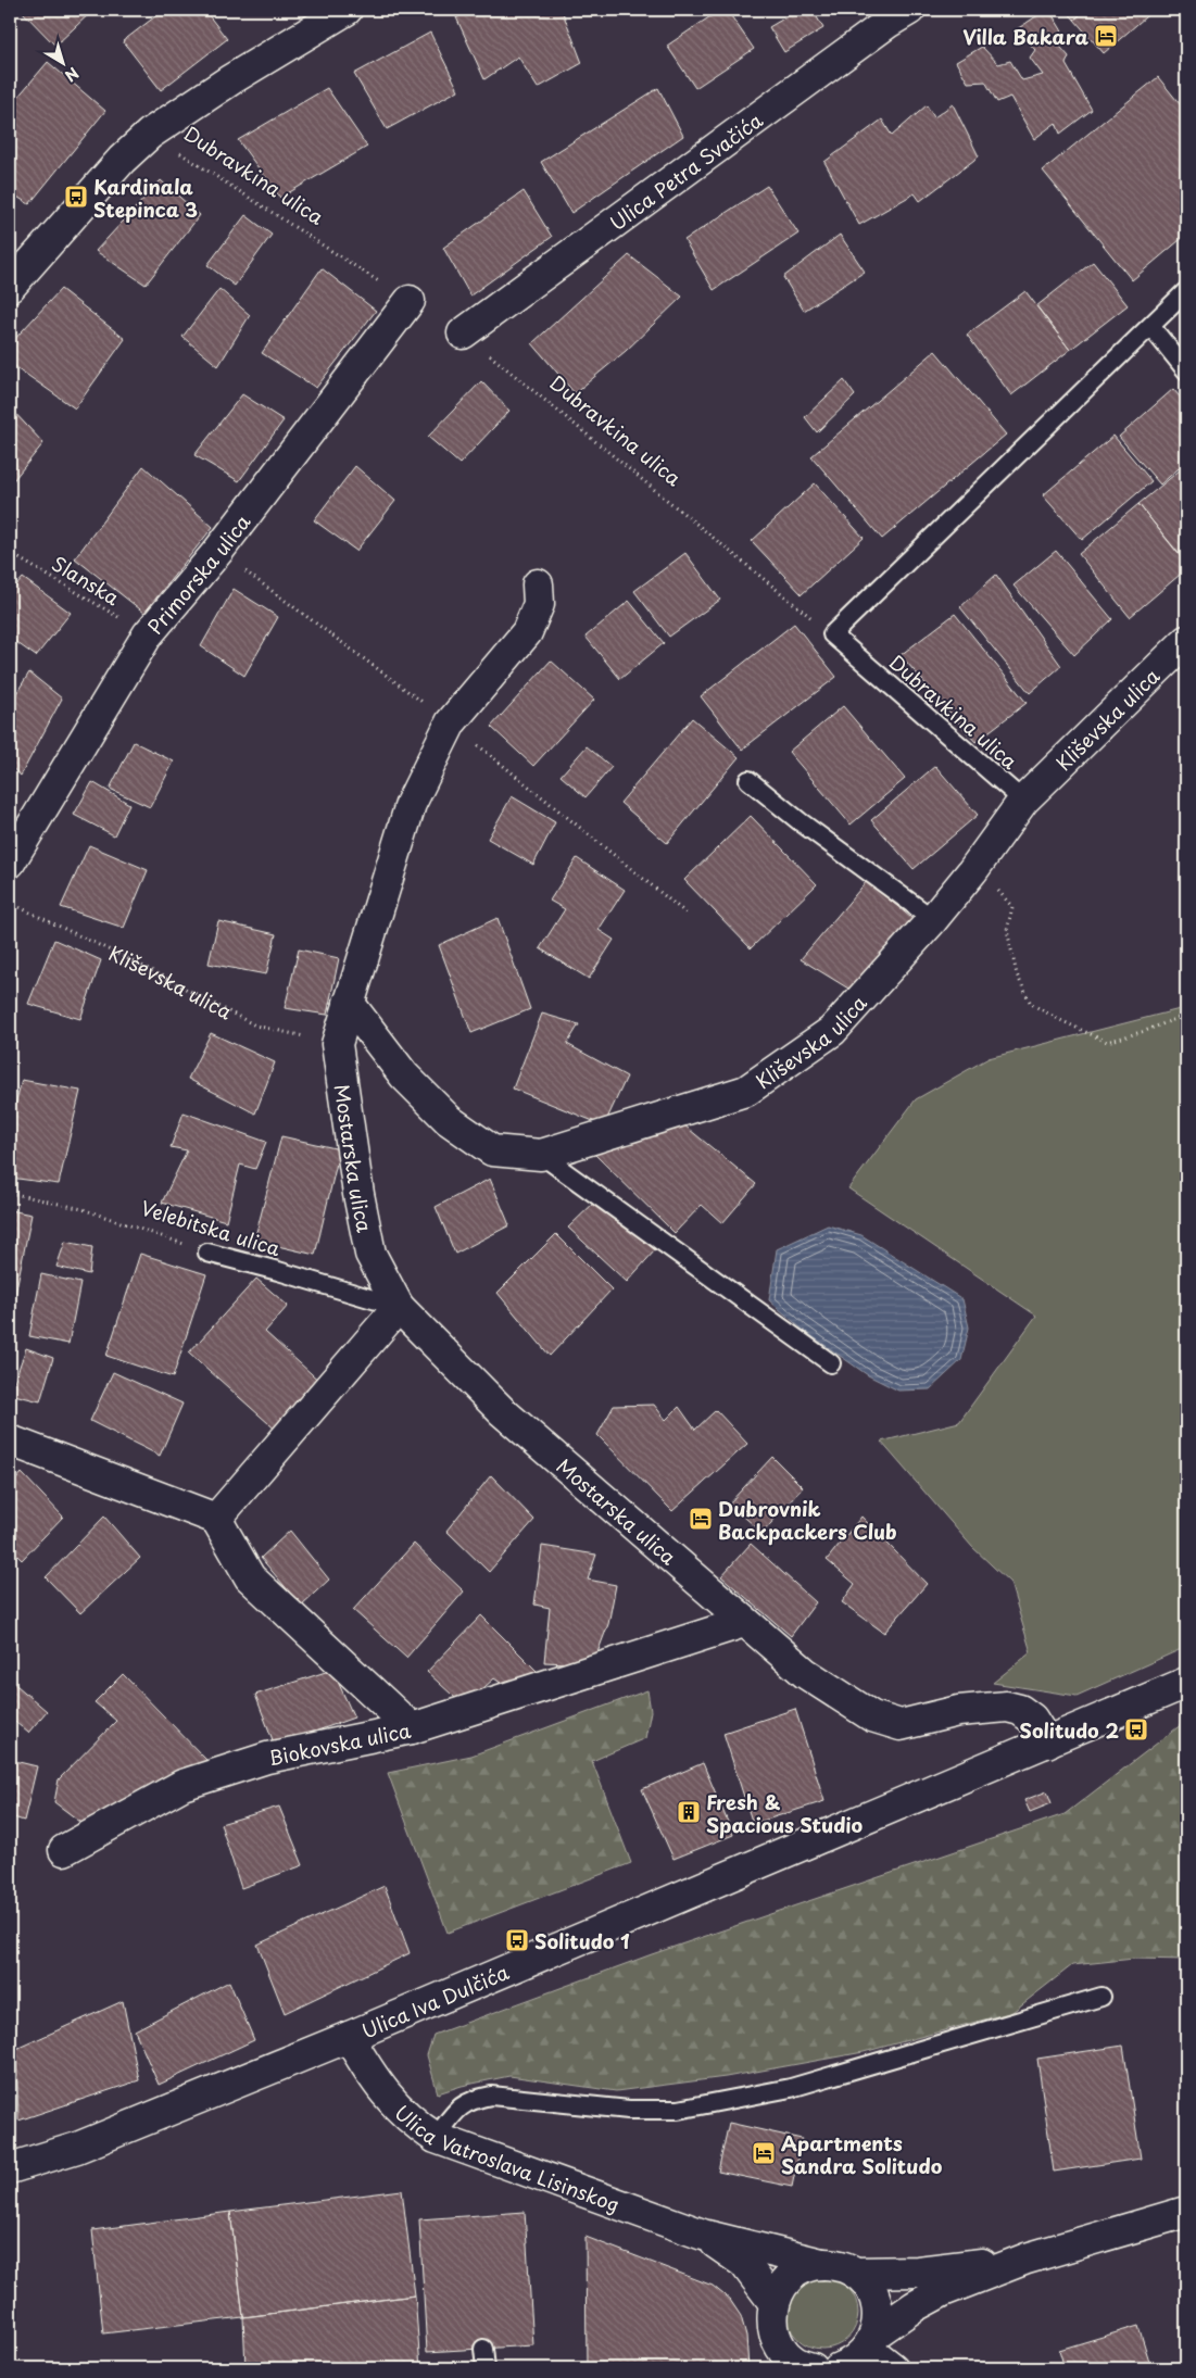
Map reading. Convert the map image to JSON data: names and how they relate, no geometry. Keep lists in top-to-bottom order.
{
  "streets": {
    "street": [
      "Ulica Petra Svačića",
      "Primorska ulica",
      "Kliševska ulica",
      "Mostarska ulica",
      "Biokovska ulica",
      "Ulica Iva Dulčića",
      "Ulica Vatroslava Lisinskog"
    ],
    "lane": ["Dubravkina ulica", "Velebitska ulica"],
    "path": ["Slanska"]
  },
  "crossings": [
    ["Ulica Petra Svačića", "Dubravkina ulica"],
    ["Dubravkina ulica", "Primorska ulica"],
    ["Dubravkina ulica", "Kliševska ulica"],
    ["Primorska ulica", "Slanska"],
    ["Kliševska ulica", "Mostarska ulica"],
    ["Mostarska ulica", "Velebitska ulica"],
    ["Mostarska ulica", "Ulica Iva Dulčića"],
    ["Ulica Iva Dulčića", "Ulica Vatroslava Lisinskog"]
  ],
  "places": {
    "hotel": ["Villa Bakara", "Dubrovnik Backpackers Club", "Apartments Sandra Solitudo"],
    "bus stop": ["Kardinala Stepinca 3", "Solitudo 2", "Solitudo 1"],
    "building": ["Fresh & Spacious Studio"]
  },
  "north": "bottom right"
}
